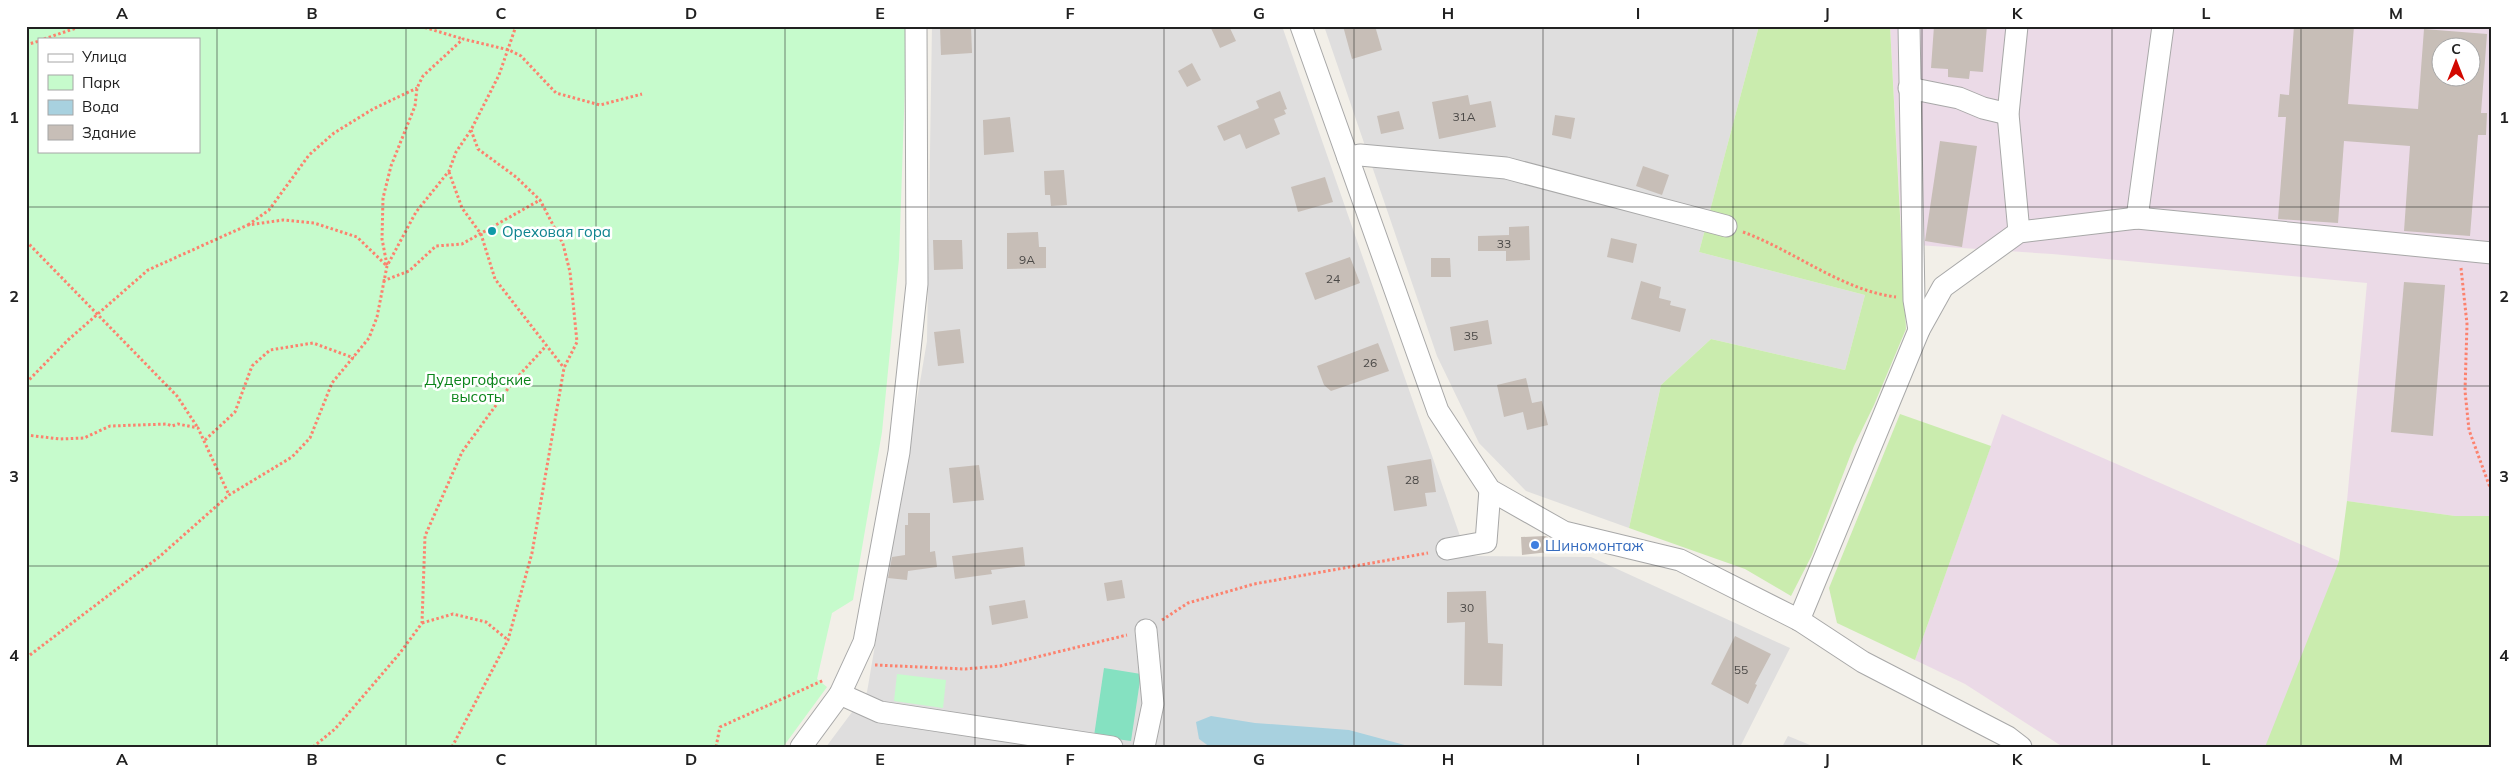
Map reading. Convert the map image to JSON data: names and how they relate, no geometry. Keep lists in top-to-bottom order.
{
  "parks": ["Дудергофские высоты"],
  "places": ["Ореховая гора", "Шиномонтаж"],
  "house_numbers": [
    "31А",
    "33",
    "9А",
    "24",
    "35",
    "26",
    "28",
    "30",
    "55"
  ],
  "legend": [
    "Улица",
    "Парк",
    "Вода",
    "Здание"
  ],
  "north": "top",
  "grid": {
    "columns": [
      "A",
      "B",
      "C",
      "D",
      "E",
      "F",
      "G",
      "H",
      "I",
      "J",
      "K",
      "L",
      "M"
    ],
    "rows": [
      "1",
      "2",
      "3",
      "4"
    ]
  }
}
